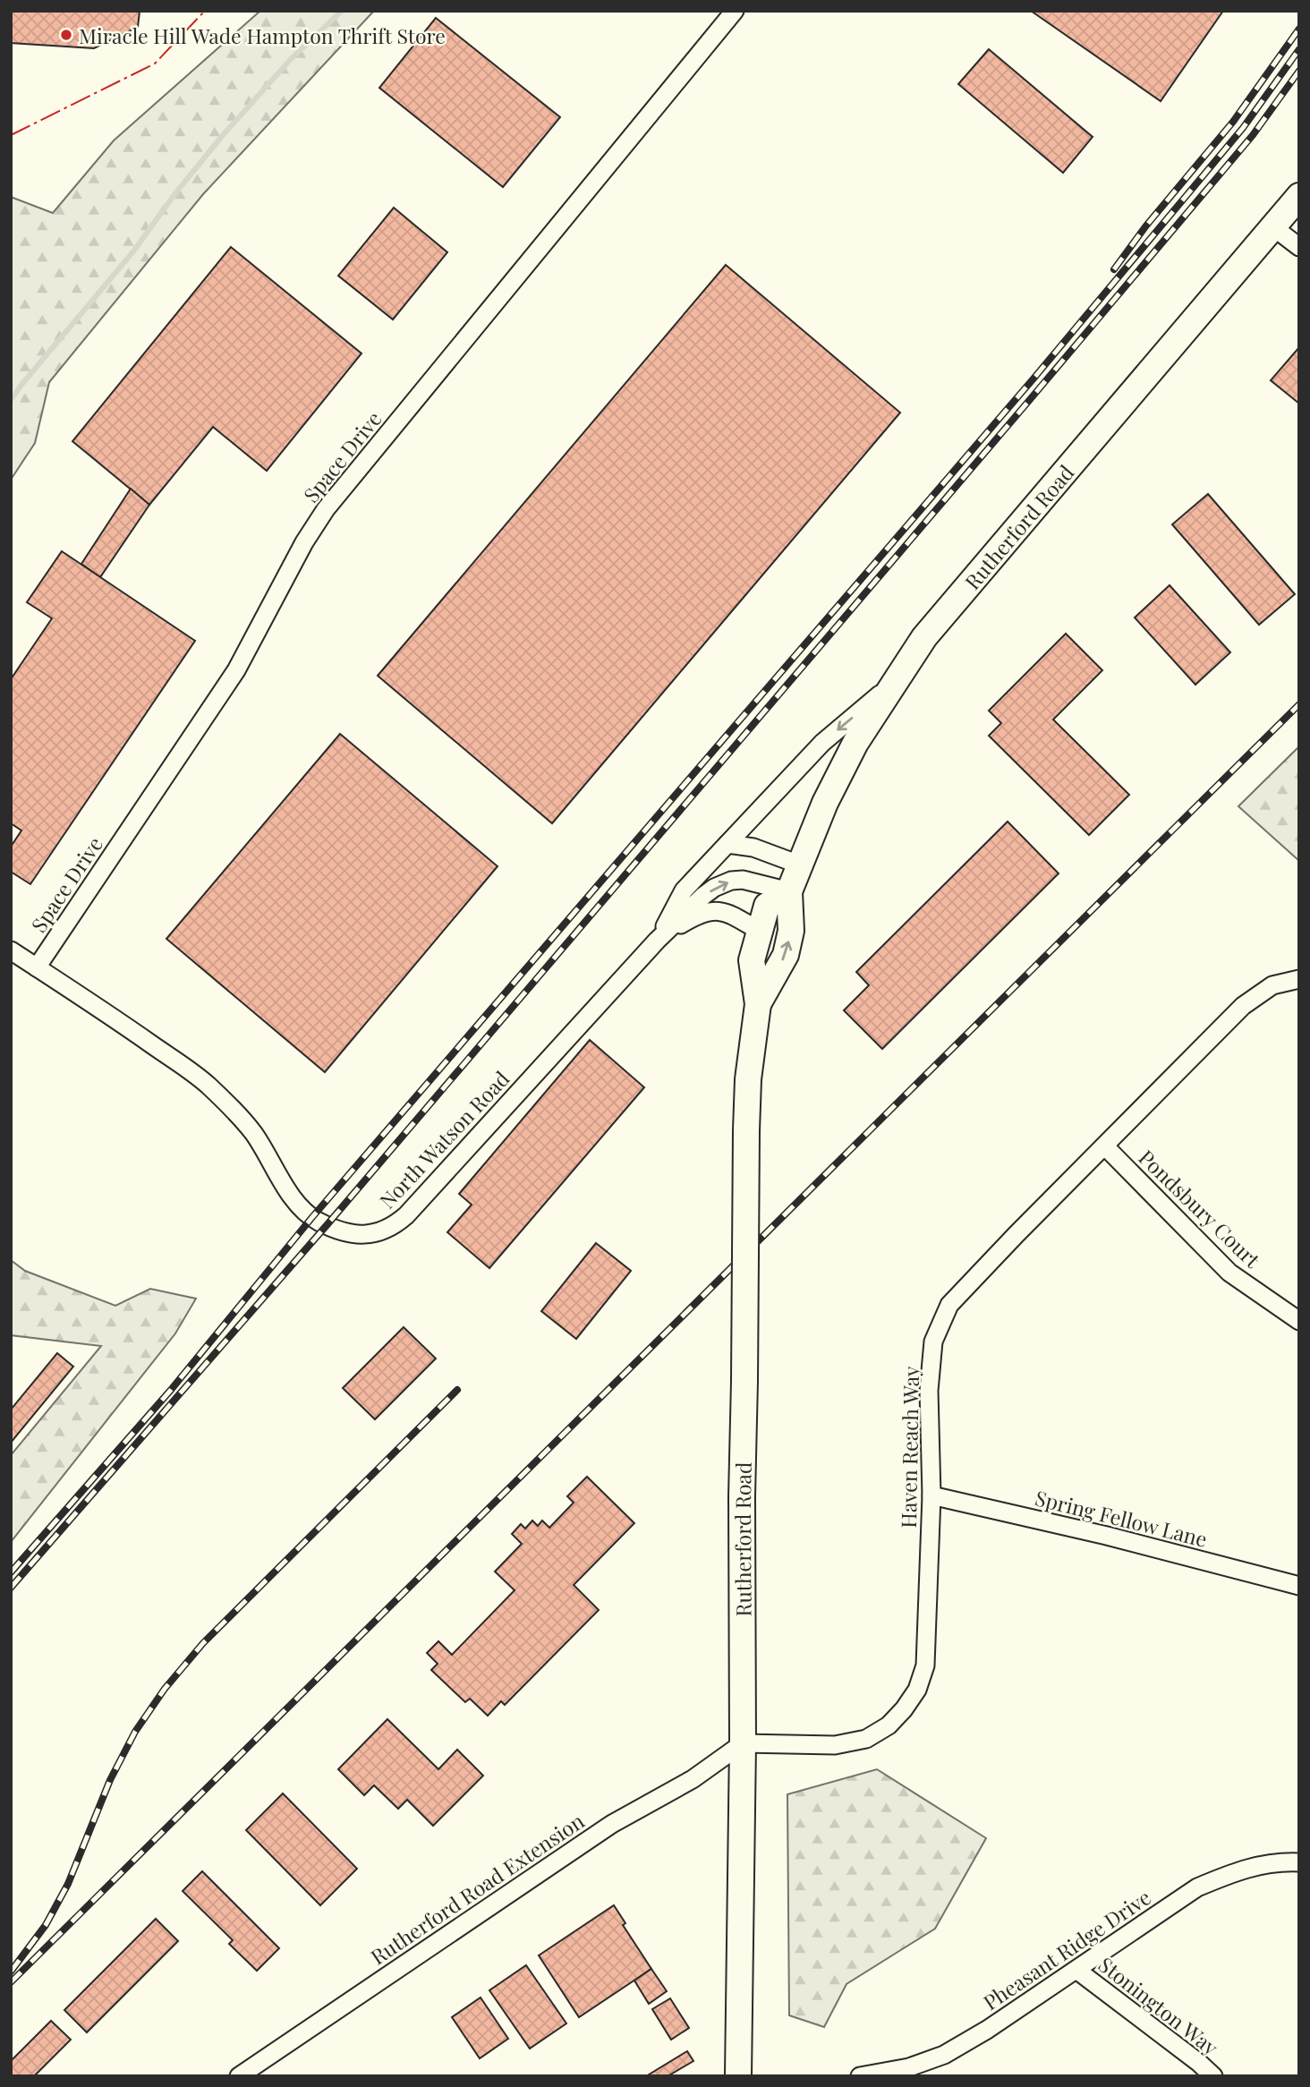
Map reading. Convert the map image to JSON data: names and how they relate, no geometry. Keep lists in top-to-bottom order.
{
  "streets": {
    "street": [
      "Space Drive",
      "Rutherford Road",
      "North Watson Road",
      "Pondsbury Court",
      "Haven Reach Way",
      "Spring Fellow Lane",
      "Rutherford Road Extension",
      "Pheasant Ridge Drive",
      "Stonington Way"
    ]
  },
  "crossings": [
    ["Space Drive", "North Watson Road"],
    ["Rutherford Road", "North Watson Road"],
    ["Rutherford Road", "Haven Reach Way"],
    ["Rutherford Road", "Rutherford Road Extension"],
    ["Pondsbury Court", "Haven Reach Way"],
    ["Haven Reach Way", "Spring Fellow Lane"],
    ["Haven Reach Way", "Rutherford Road Extension"],
    ["Pheasant Ridge Drive", "Stonington Way"]
  ],
  "places": ["Miracle Hill Wade Hampton Thrift Store"]
}
